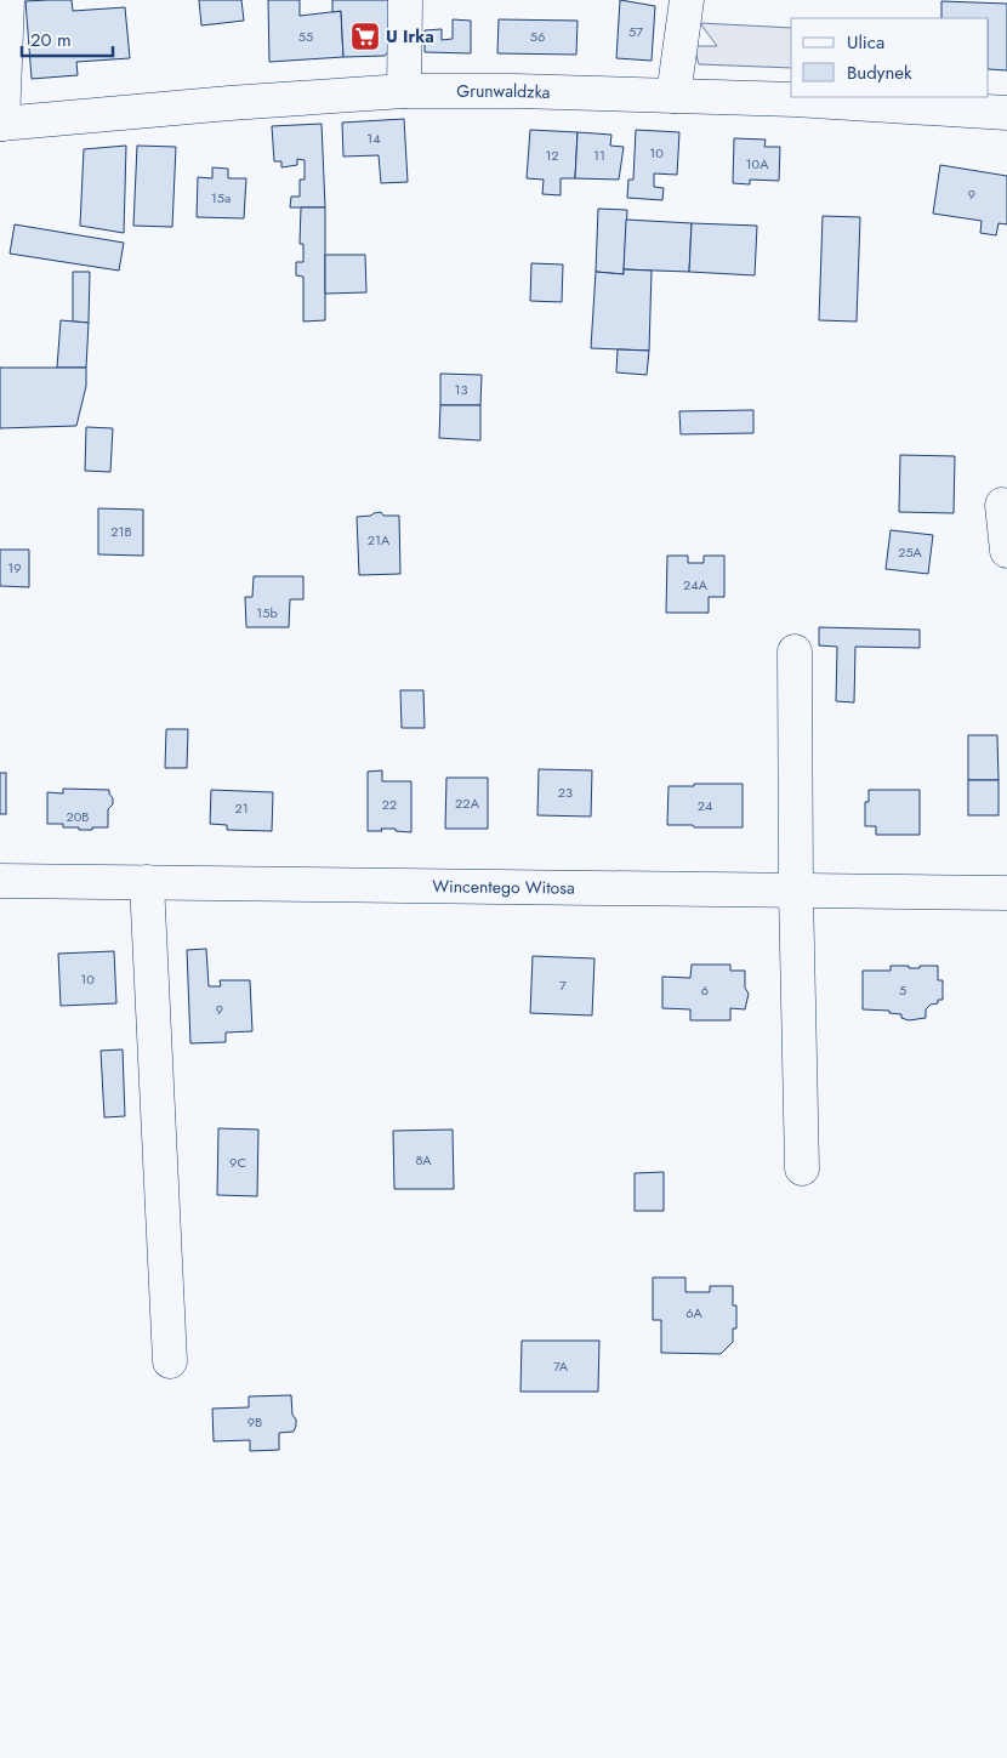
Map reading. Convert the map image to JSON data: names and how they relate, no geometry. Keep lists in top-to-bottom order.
{
  "streets": {
    "main road": ["Grunwaldzka", "Wincentego Witosa"]
  },
  "places": {
    "supermarket": ["U Irka"]
  },
  "house_numbers": [
    "57",
    "55",
    "56",
    "14",
    "10",
    "12",
    "11",
    "10A",
    "9",
    "15a",
    "13",
    "21B",
    "21A",
    "25A",
    "19",
    "24A",
    "15b",
    "23",
    "22A",
    "22",
    "24",
    "21",
    "20B",
    "10",
    "7",
    "6",
    "5",
    "9",
    "8A",
    "9C",
    "6A",
    "7A",
    "9B"
  ],
  "legend": ["Ulica", "Budynek"],
  "scale_bar": "20 m"
}
